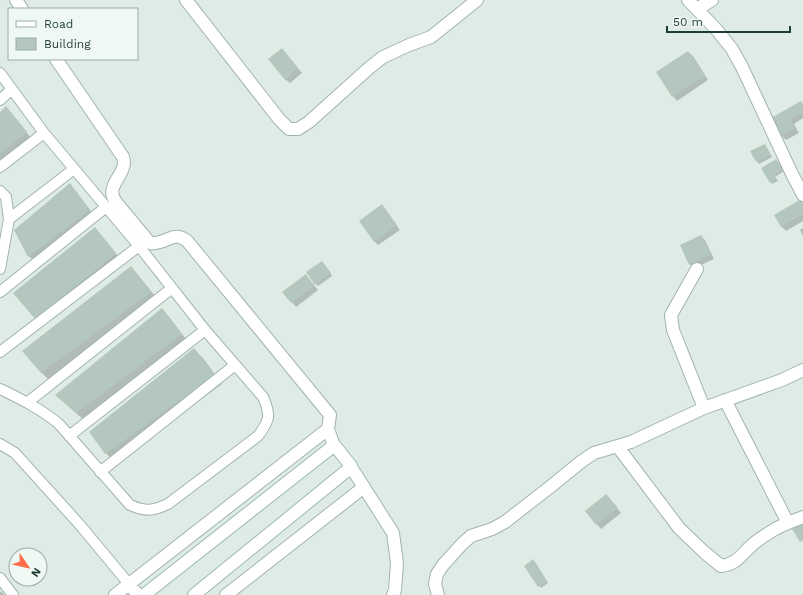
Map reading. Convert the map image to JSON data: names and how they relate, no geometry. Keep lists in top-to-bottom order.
{
  "legend": ["Road", "Building"],
  "scale_bar": "50 m",
  "north": "bottom right"
}
